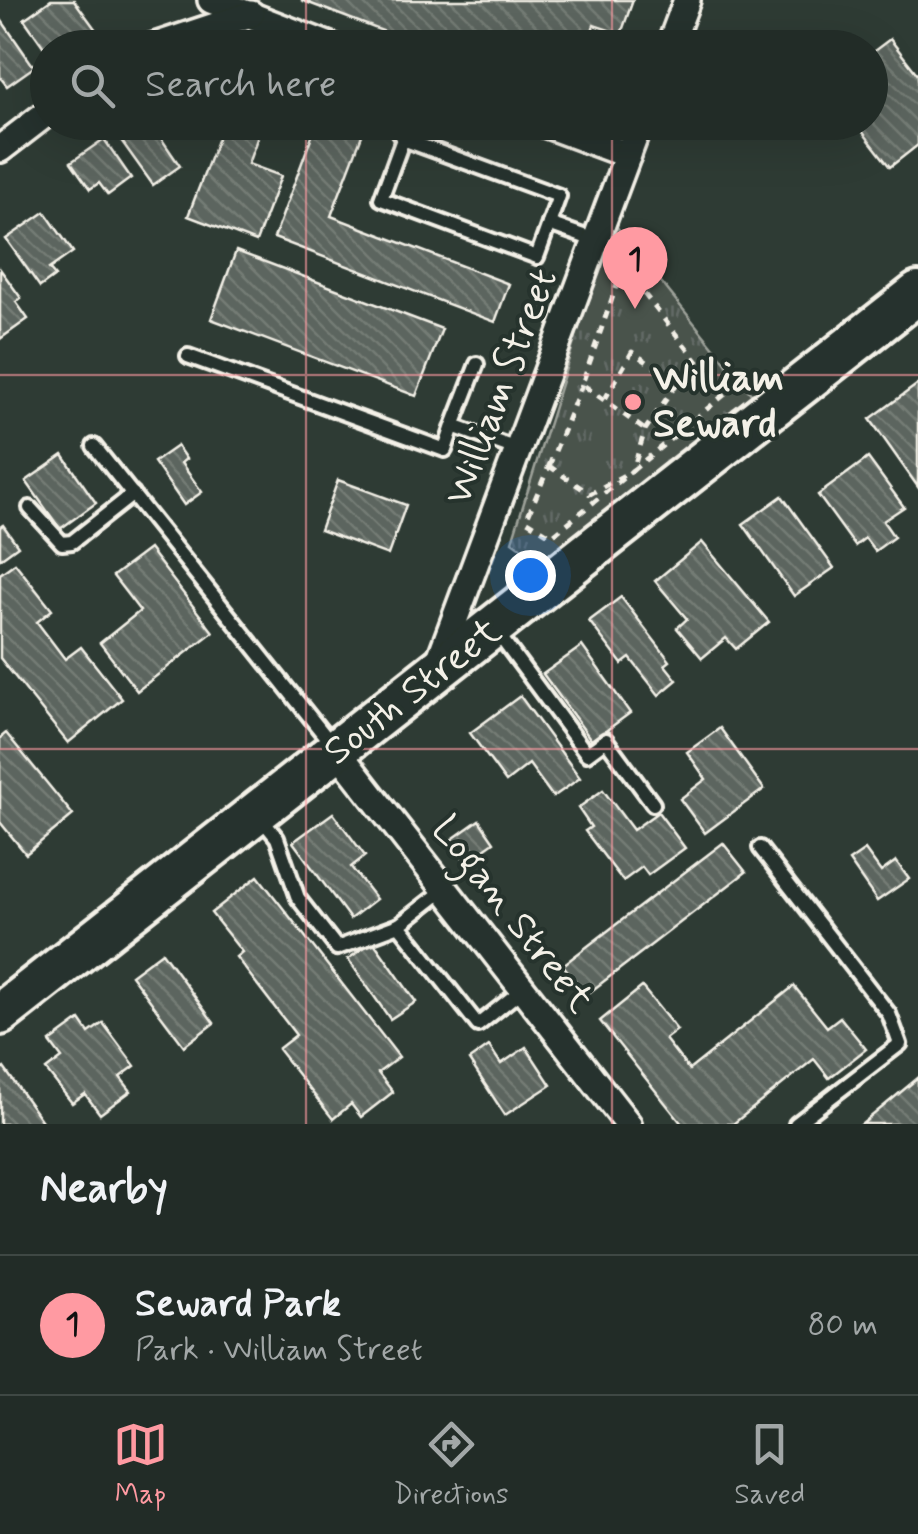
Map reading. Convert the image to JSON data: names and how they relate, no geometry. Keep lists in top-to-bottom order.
{
  "streets": {
    "main road": ["South Street"],
    "street": ["William Street", "Logan Street"]
  },
  "crossings": [
    ["William Street", "South Street"],
    ["South Street", "Logan Street"]
  ],
  "places": ["William Seward"],
  "page": {
    "search": "Search here",
    "pins": "1",
    "heading": "Nearby",
    "list": [
      {
        "mark": "1",
        "name": "Seward Park",
        "note": "Park · William Street",
        "value": "80 m"
      }
    ],
    "nav": ["Map", "Directions", "Saved"]
  }
}
